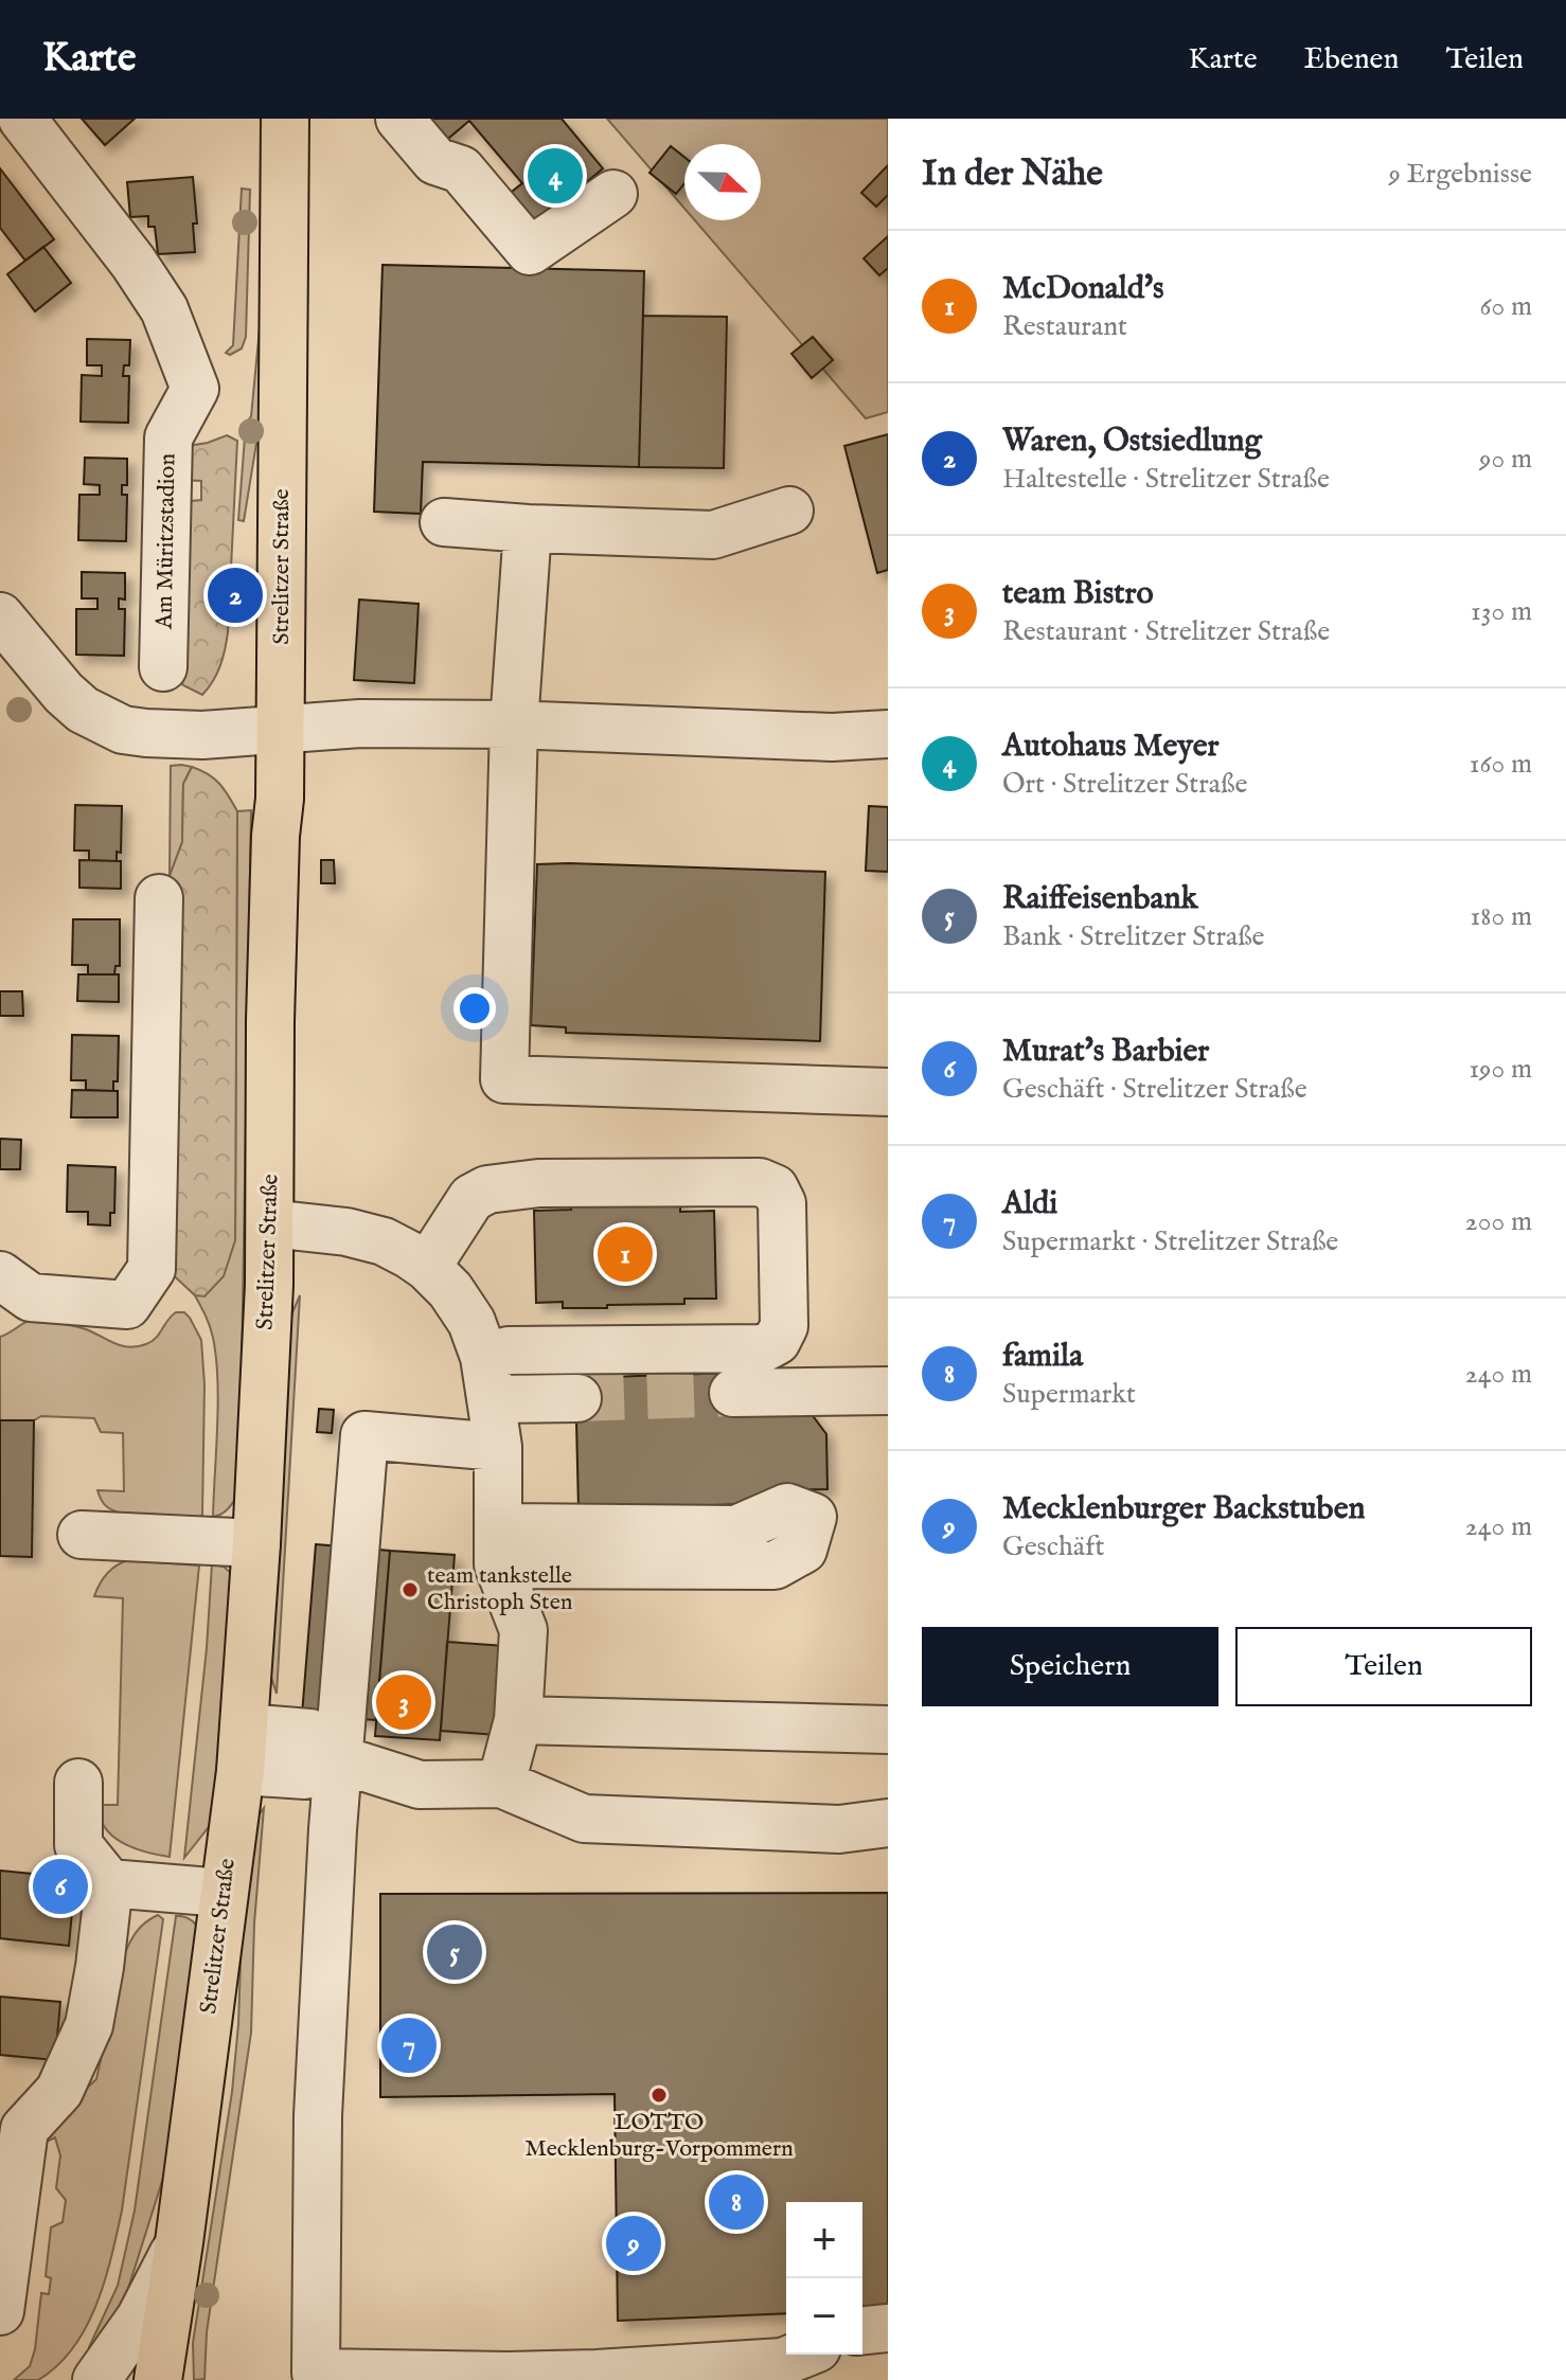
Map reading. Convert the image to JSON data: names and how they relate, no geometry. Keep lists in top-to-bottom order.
{
  "streets": {
    "main road": ["Strelitzer Straße"],
    "street": ["Am Müritzstadion"]
  },
  "places": ["team tankstelle Christoph Sten", "LOTTO Mecklenburg-Vorpommern"],
  "north": "right",
  "page": {
    "header": "Karte",
    "nav": ["Karte", "Ebenen", "Teilen"],
    "heading": ["In der Nähe", "9 Ergebnisse"],
    "pins": [
      "4",
      "2",
      "1",
      "3",
      "6",
      "5",
      "7",
      "8",
      "9"
    ],
    "list": [
      {
        "mark": "1",
        "name": "McDonald's",
        "note": "Restaurant",
        "value": "60 m"
      },
      {
        "mark": "2",
        "name": "Waren, Ostsiedlung",
        "note": "Haltestelle · Strelitzer Straße",
        "value": "90 m"
      },
      {
        "mark": "3",
        "name": "team Bistro",
        "note": "Restaurant · Strelitzer Straße",
        "value": "130 m"
      },
      {
        "mark": "4",
        "name": "Autohaus Meyer",
        "note": "Ort · Strelitzer Straße",
        "value": "160 m"
      },
      {
        "mark": "5",
        "name": "Raiffeisenbank",
        "note": "Bank · Strelitzer Straße",
        "value": "180 m"
      },
      {
        "mark": "6",
        "name": "Murat's Barbier",
        "note": "Geschäft · Strelitzer Straße",
        "value": "190 m"
      },
      {
        "mark": "7",
        "name": "Aldi",
        "note": "Supermarkt · Strelitzer Straße",
        "value": "200 m"
      },
      {
        "mark": "8",
        "name": "famila",
        "note": "Supermarkt",
        "value": "240 m"
      },
      {
        "mark": "9",
        "name": "Mecklenburger Backstuben",
        "note": "Geschäft",
        "value": "240 m"
      }
    ],
    "buttons": ["Speichern", "Teilen"],
    "map_buttons": ["+", "−"]
  }
}
